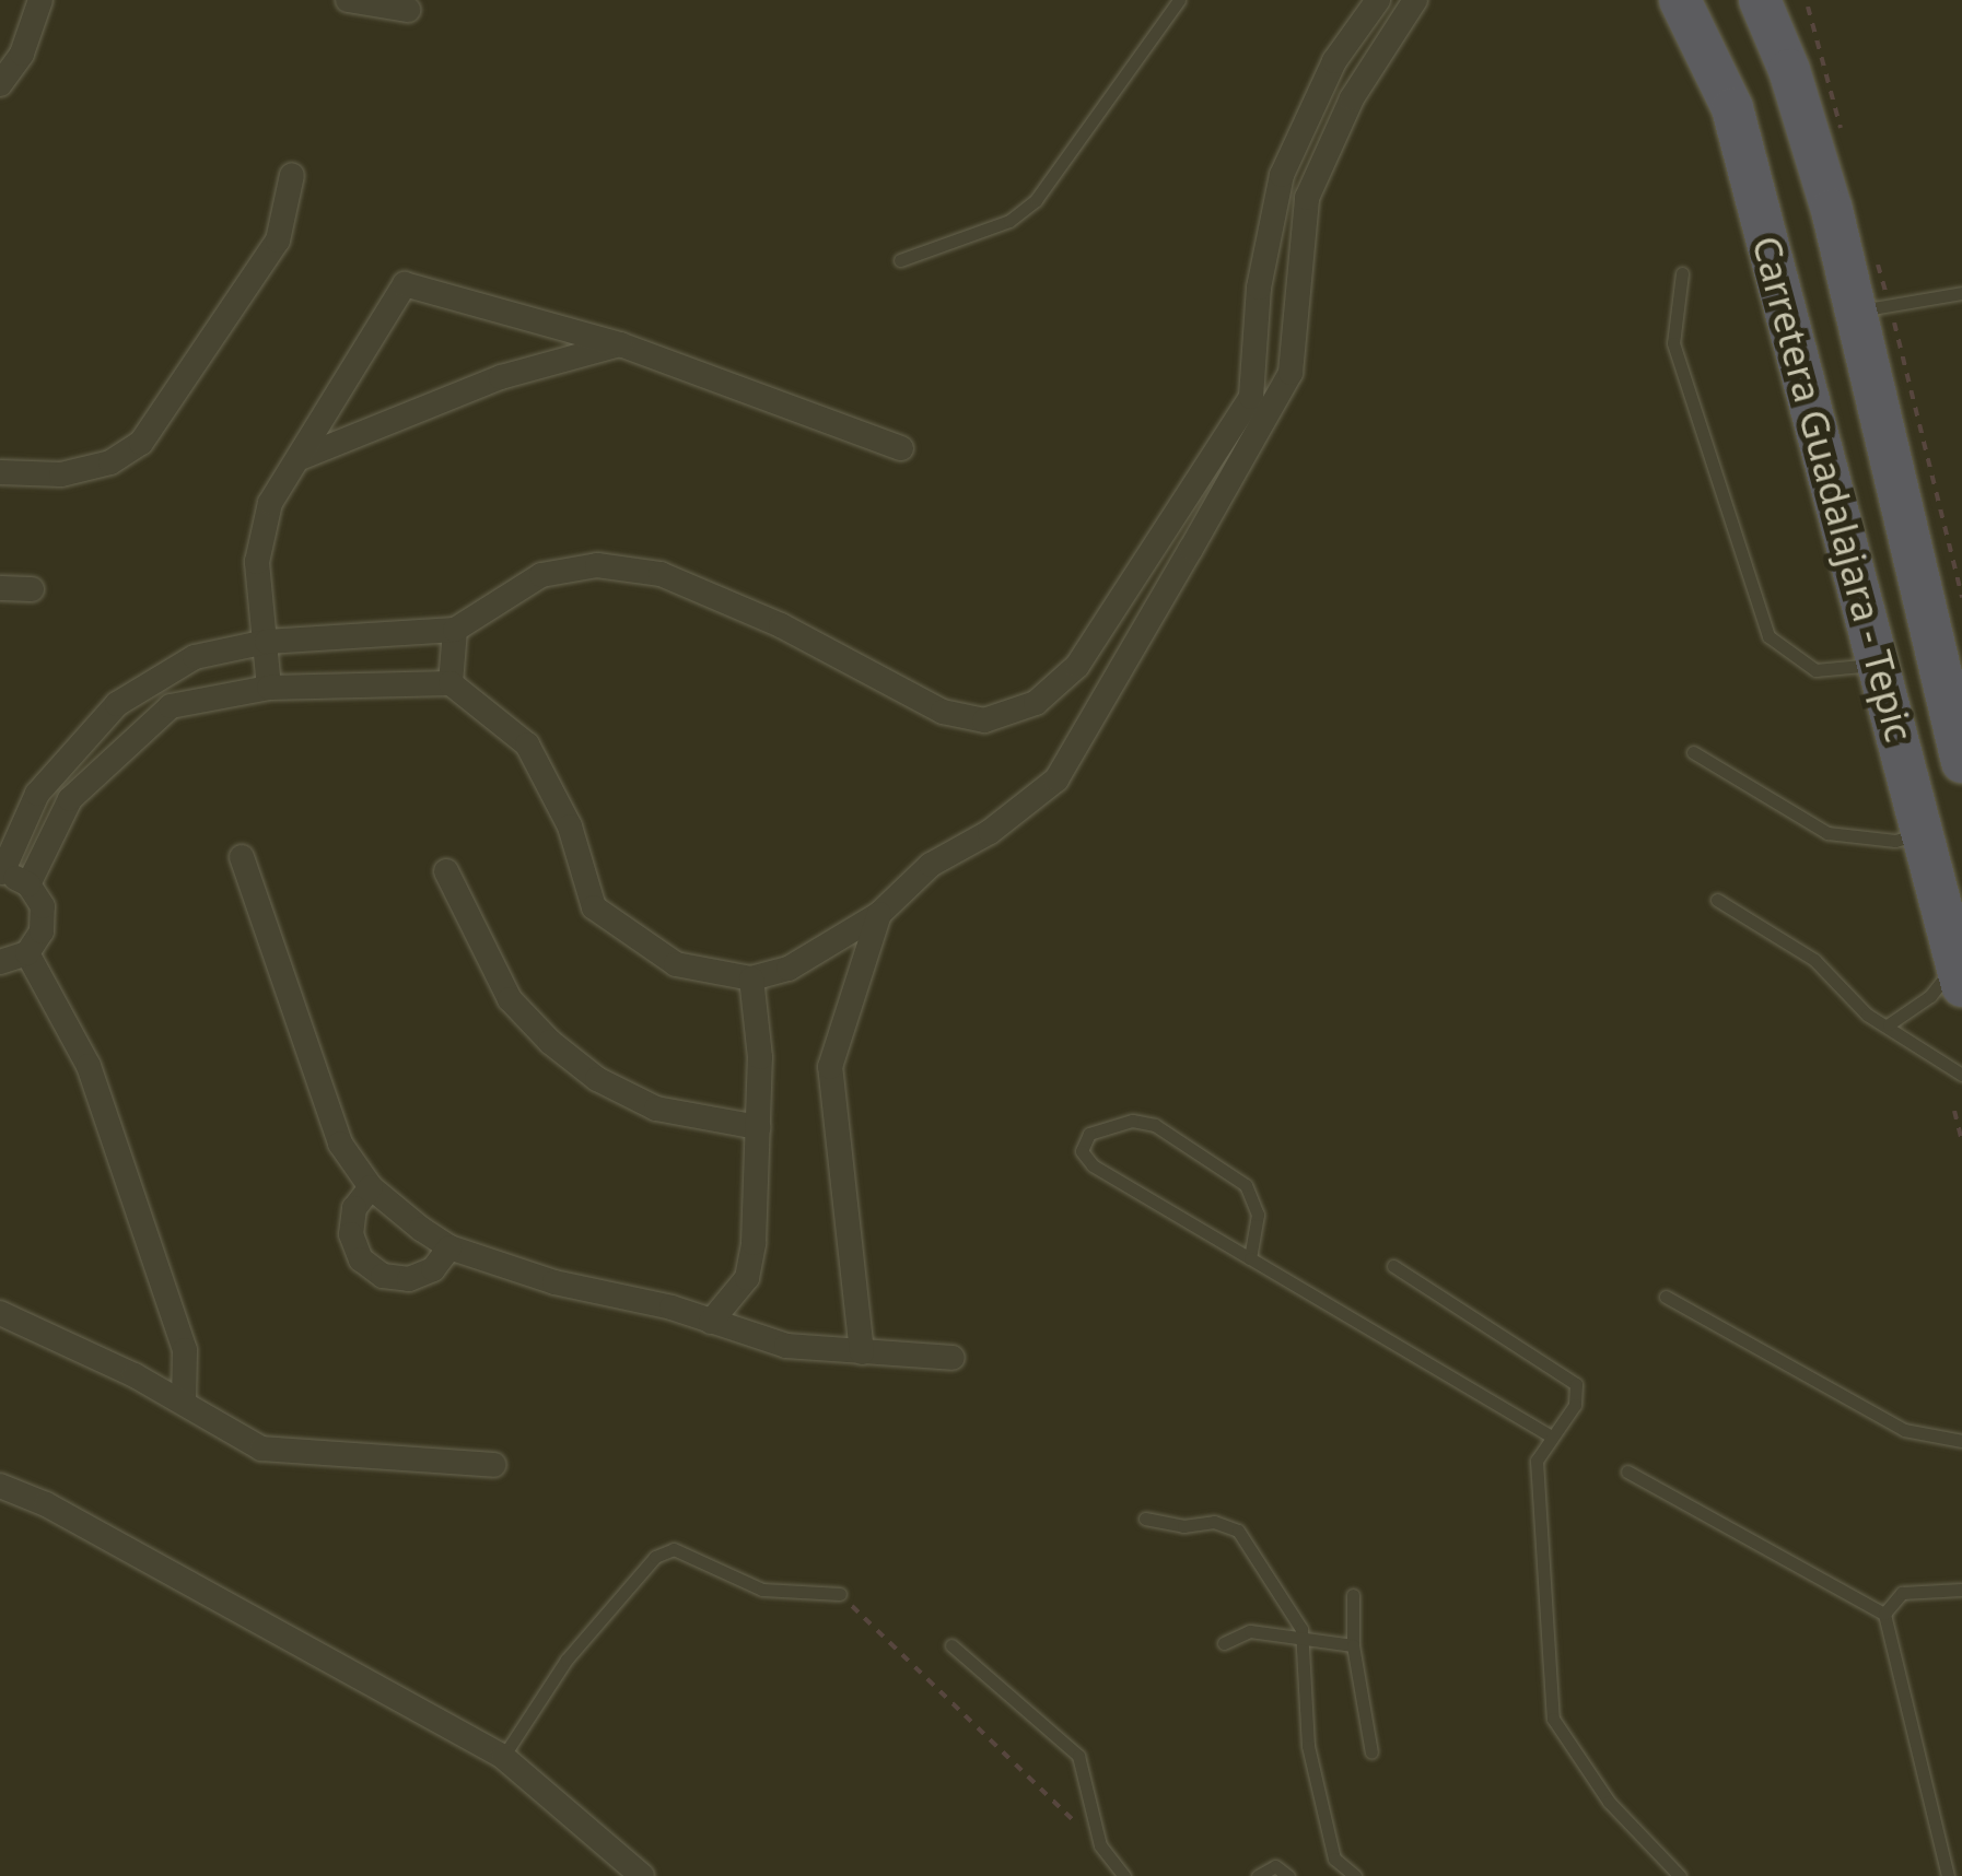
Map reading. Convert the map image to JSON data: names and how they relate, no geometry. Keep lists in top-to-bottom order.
{
  "streets": {
    "highway": ["Carretera Guadalajara - Tepic"]
  }
}
